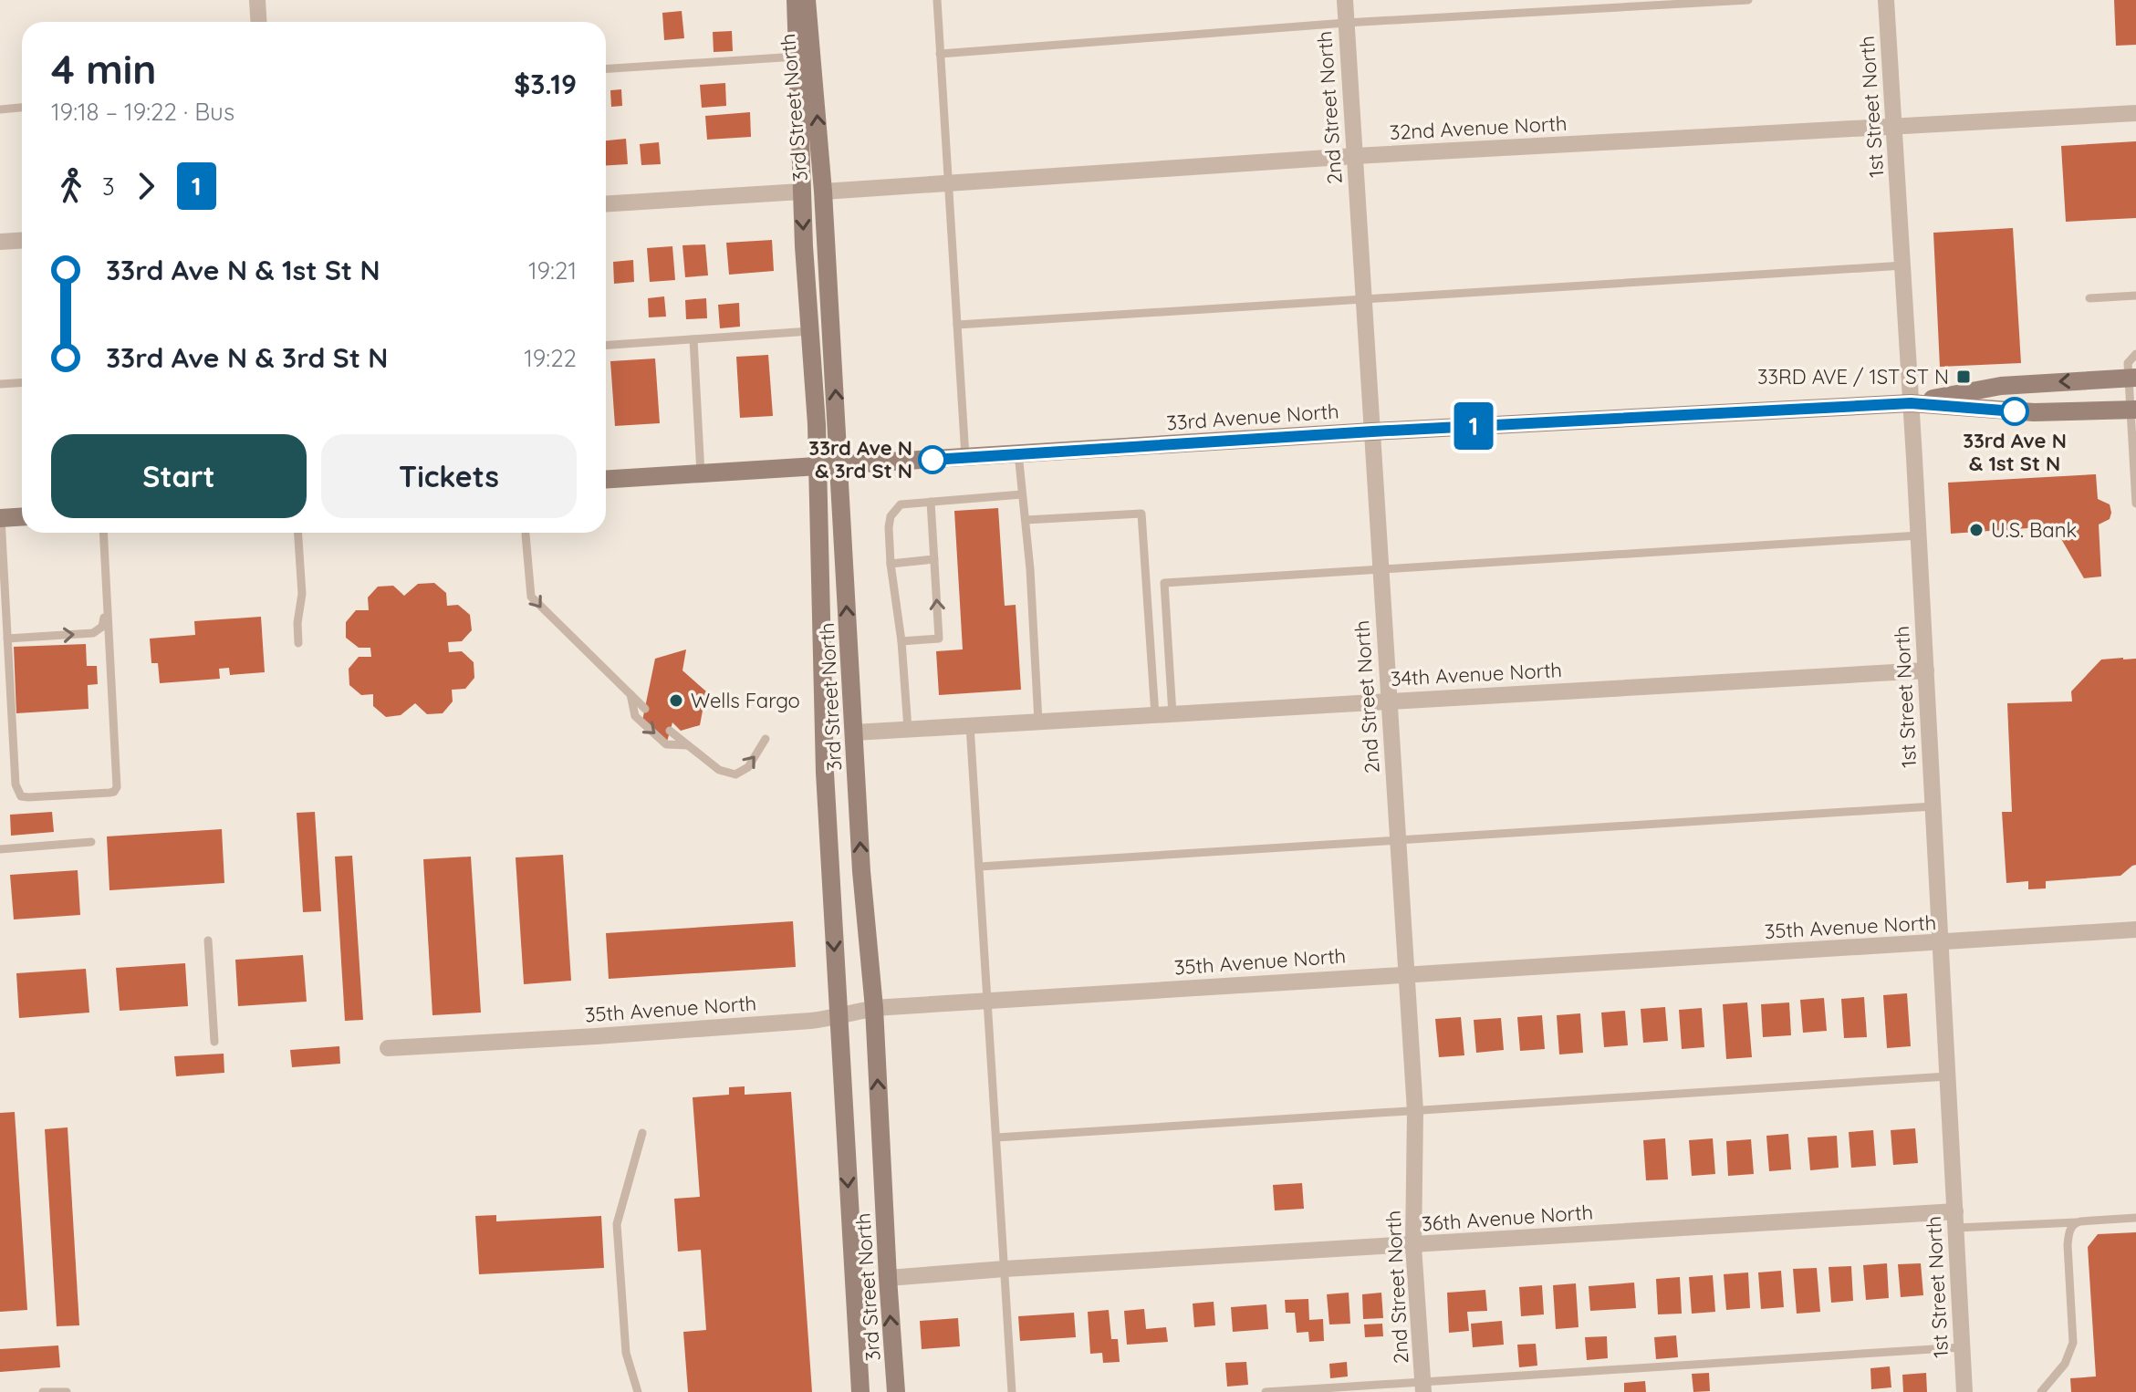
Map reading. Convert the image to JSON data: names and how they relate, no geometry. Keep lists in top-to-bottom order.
{
  "streets": {
    "main road": ["3rd Street North", "33rd Avenue North"],
    "street": [
      "1st Street North",
      "2nd Street North",
      "32nd Avenue North",
      "34th Avenue North",
      "35th Avenue North",
      "36th Avenue North"
    ]
  },
  "crossings": [
    ["1st Street North", "32nd Avenue North"],
    ["1st Street North", "33rd Avenue North"],
    ["1st Street North", "34th Avenue North"],
    ["1st Street North", "35th Avenue North"],
    ["1st Street North", "36th Avenue North"],
    ["3rd Street North", "32nd Avenue North"],
    ["3rd Street North", "33rd Avenue North"],
    ["3rd Street North", "34th Avenue North"],
    ["3rd Street North", "35th Avenue North"],
    ["3rd Street North", "36th Avenue North"],
    ["2nd Street North", "32nd Avenue North"],
    ["2nd Street North", "33rd Avenue North"],
    ["2nd Street North", "34th Avenue North"],
    ["2nd Street North", "35th Avenue North"],
    ["2nd Street North", "36th Avenue North"]
  ],
  "places": {
    "transit": ["33RD AVE / 1ST ST N"],
    "other": [
      "33rd Ave N & 1st St N",
      "33rd Ave N & 3rd St N",
      "U.S. Bank",
      "Wells Fargo"
    ]
  },
  "lines": ["bus line 1"],
  "page": {
    "on_map": "1",
    "heading": ["4 min", "19:18 – 19:22 · Bus", "$3.19"],
    "legs": ["3", "1"],
    "list": [
      {
        "name": "33rd Ave N & 1st St N",
        "value": "19:21"
      },
      {
        "name": "33rd Ave N & 3rd St N",
        "value": "19:22"
      }
    ],
    "buttons": ["Start", "Tickets"]
  }
}
